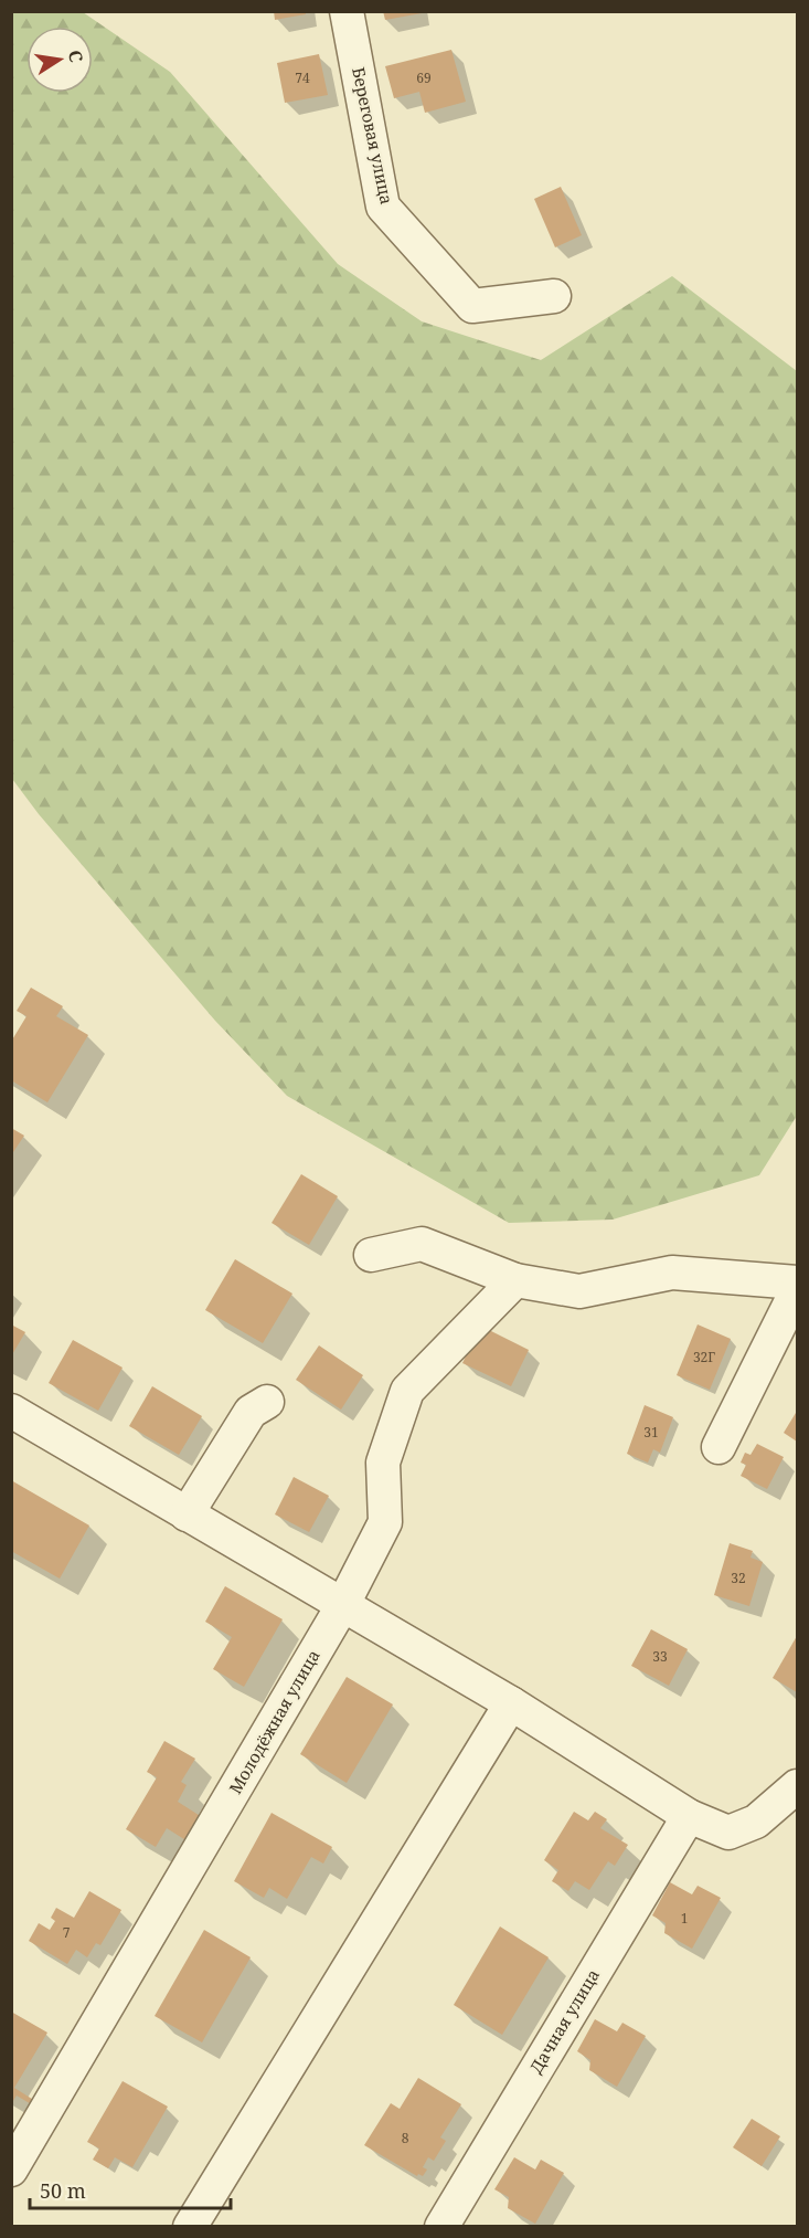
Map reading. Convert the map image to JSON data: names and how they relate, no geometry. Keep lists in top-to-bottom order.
{
  "streets": {
    "street": ["Береговая улица", "Молодёжная улица", "Дачная улица"]
  },
  "house_numbers": [
    "74",
    "69",
    "32Г",
    "31",
    "32",
    "33",
    "1",
    "7",
    "8"
  ],
  "scale_bar": "50 m",
  "north": "right"
}
